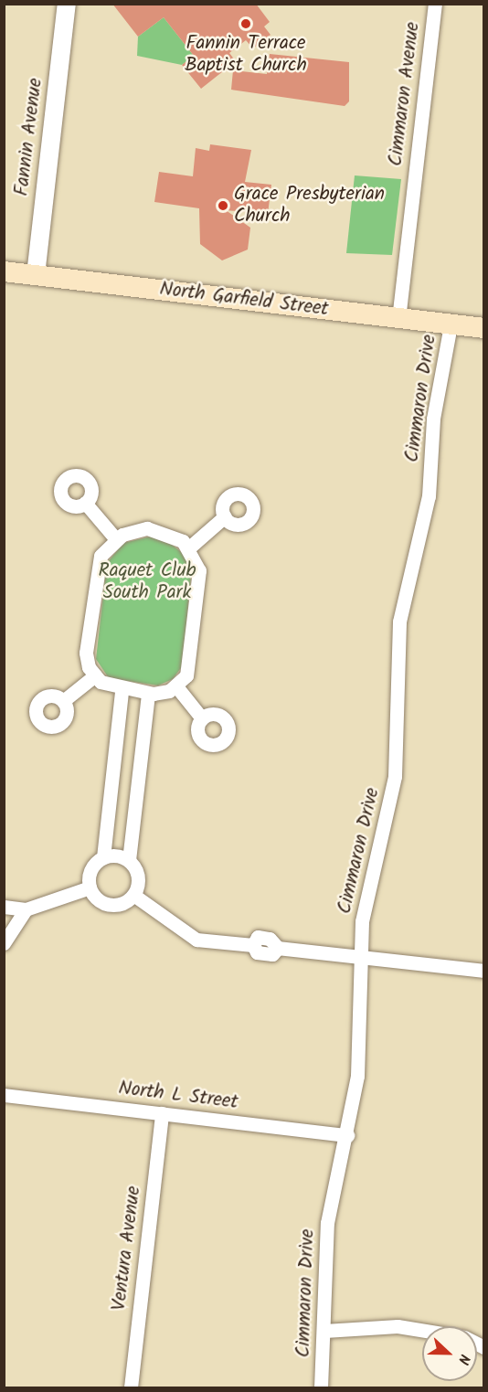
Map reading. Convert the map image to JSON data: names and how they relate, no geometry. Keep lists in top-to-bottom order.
{
  "streets": {
    "main road": ["North Garfield Street"],
    "street": [
      "Cimmaron Avenue",
      "Fannin Avenue",
      "Cimmaron Drive",
      "North L Street",
      "Ventura Avenue"
    ]
  },
  "crossings": [
    ["Cimmaron Avenue", "North Garfield Street"],
    ["Fannin Avenue", "North Garfield Street"],
    ["North Garfield Street", "Cimmaron Drive"],
    ["Cimmaron Drive", "North L Street"],
    ["North L Street", "Ventura Avenue"]
  ],
  "parks": ["Raquet Club South Park"],
  "places": ["Fannin Terrace Baptist Church", "Grace Presbyterian Church"],
  "north": "right"
}
